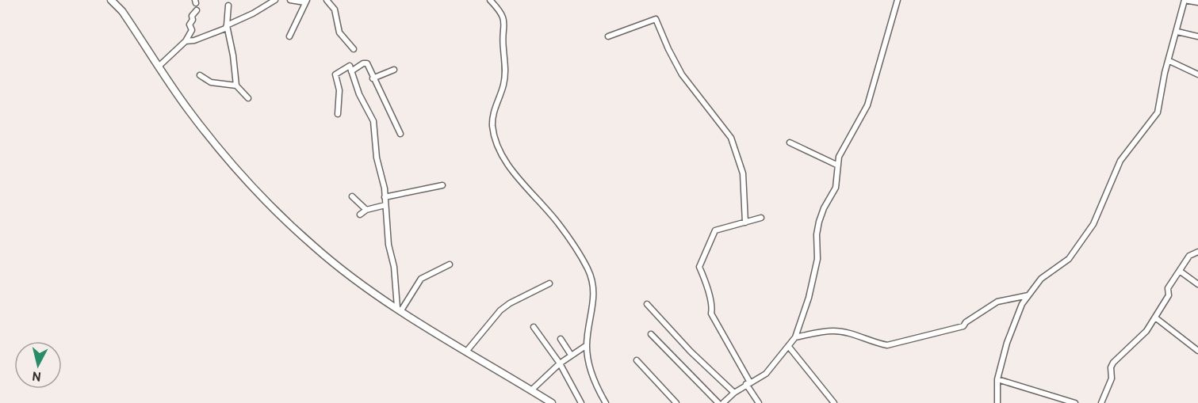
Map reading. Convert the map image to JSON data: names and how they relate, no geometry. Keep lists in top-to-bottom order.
{
  "north": "bottom"
}
